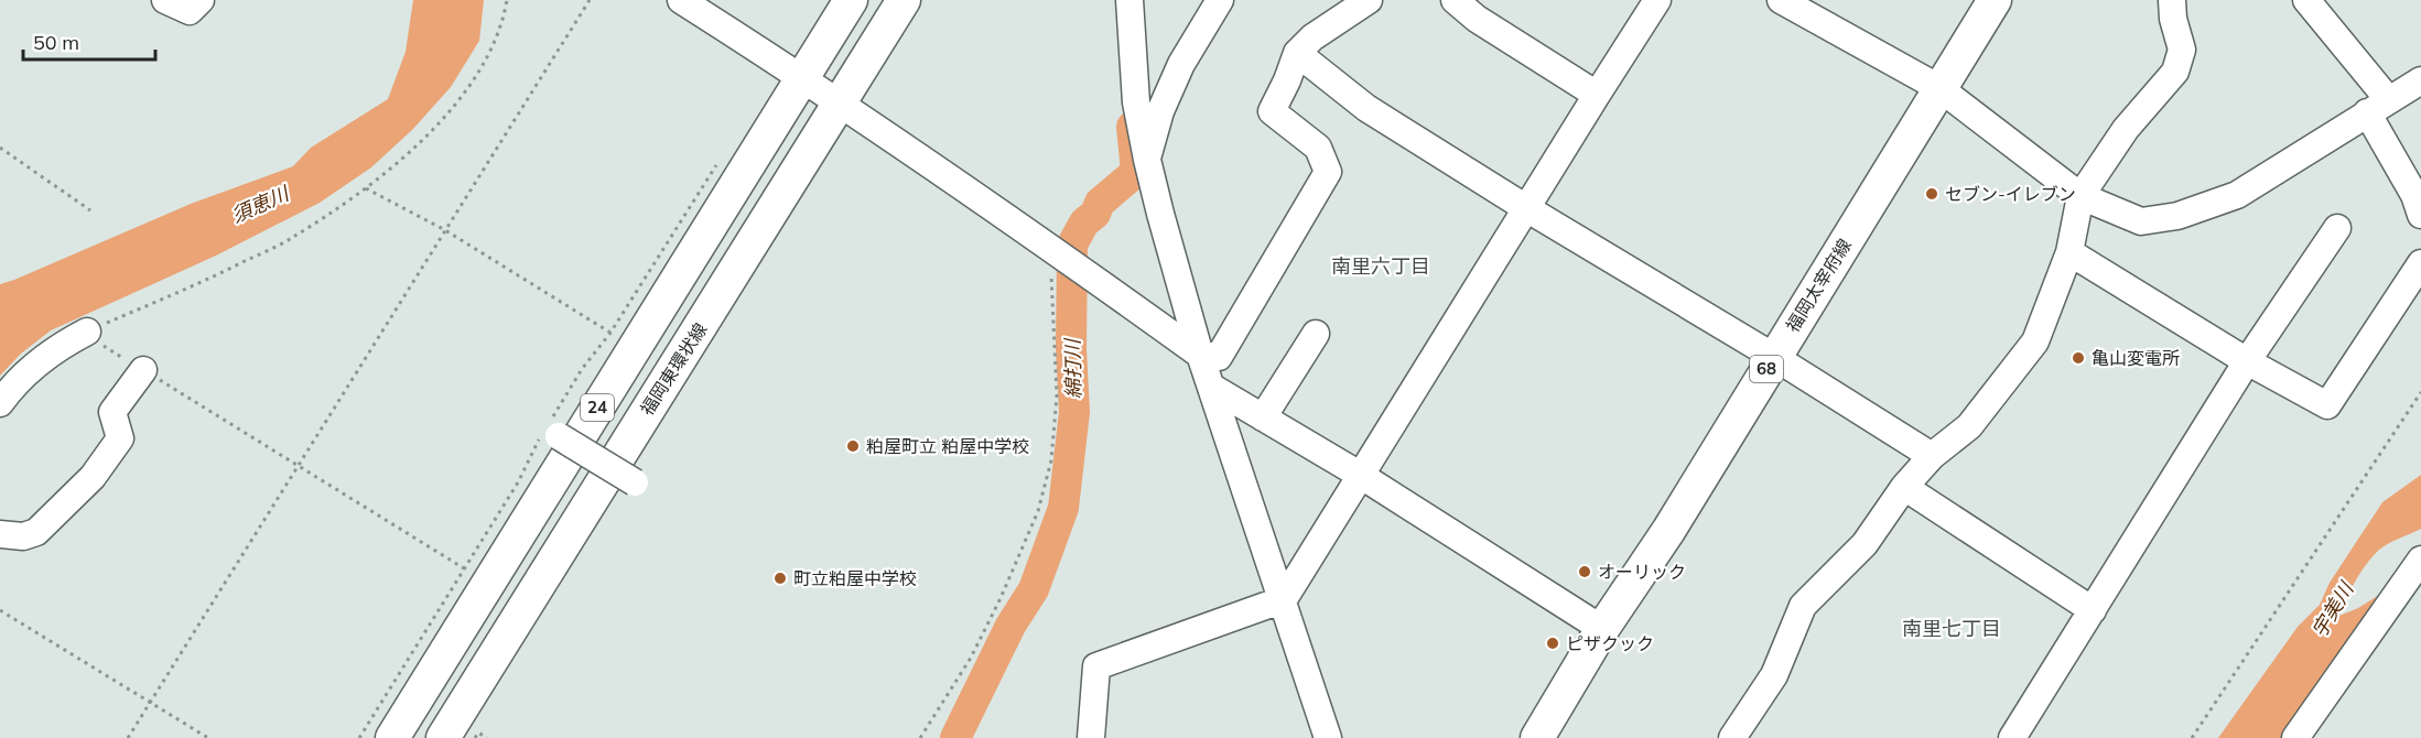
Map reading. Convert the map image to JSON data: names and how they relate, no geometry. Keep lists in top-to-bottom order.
{
  "streets": {
    "main road": [
      "福岡太宰府線",
      "福岡東環状線",
      "68",
      "24"
    ]
  },
  "districts": ["南里六丁目", "南里七丁目"],
  "water": ["須恵川", "綿打川", "宇美川"],
  "places": [
    "セブン-イレブン",
    "亀山変電所",
    "粕屋町立 粕屋中学校",
    "オーリック",
    "町立粕屋中学校",
    "ピザクック"
  ],
  "scale_bar": "50 m"
}
